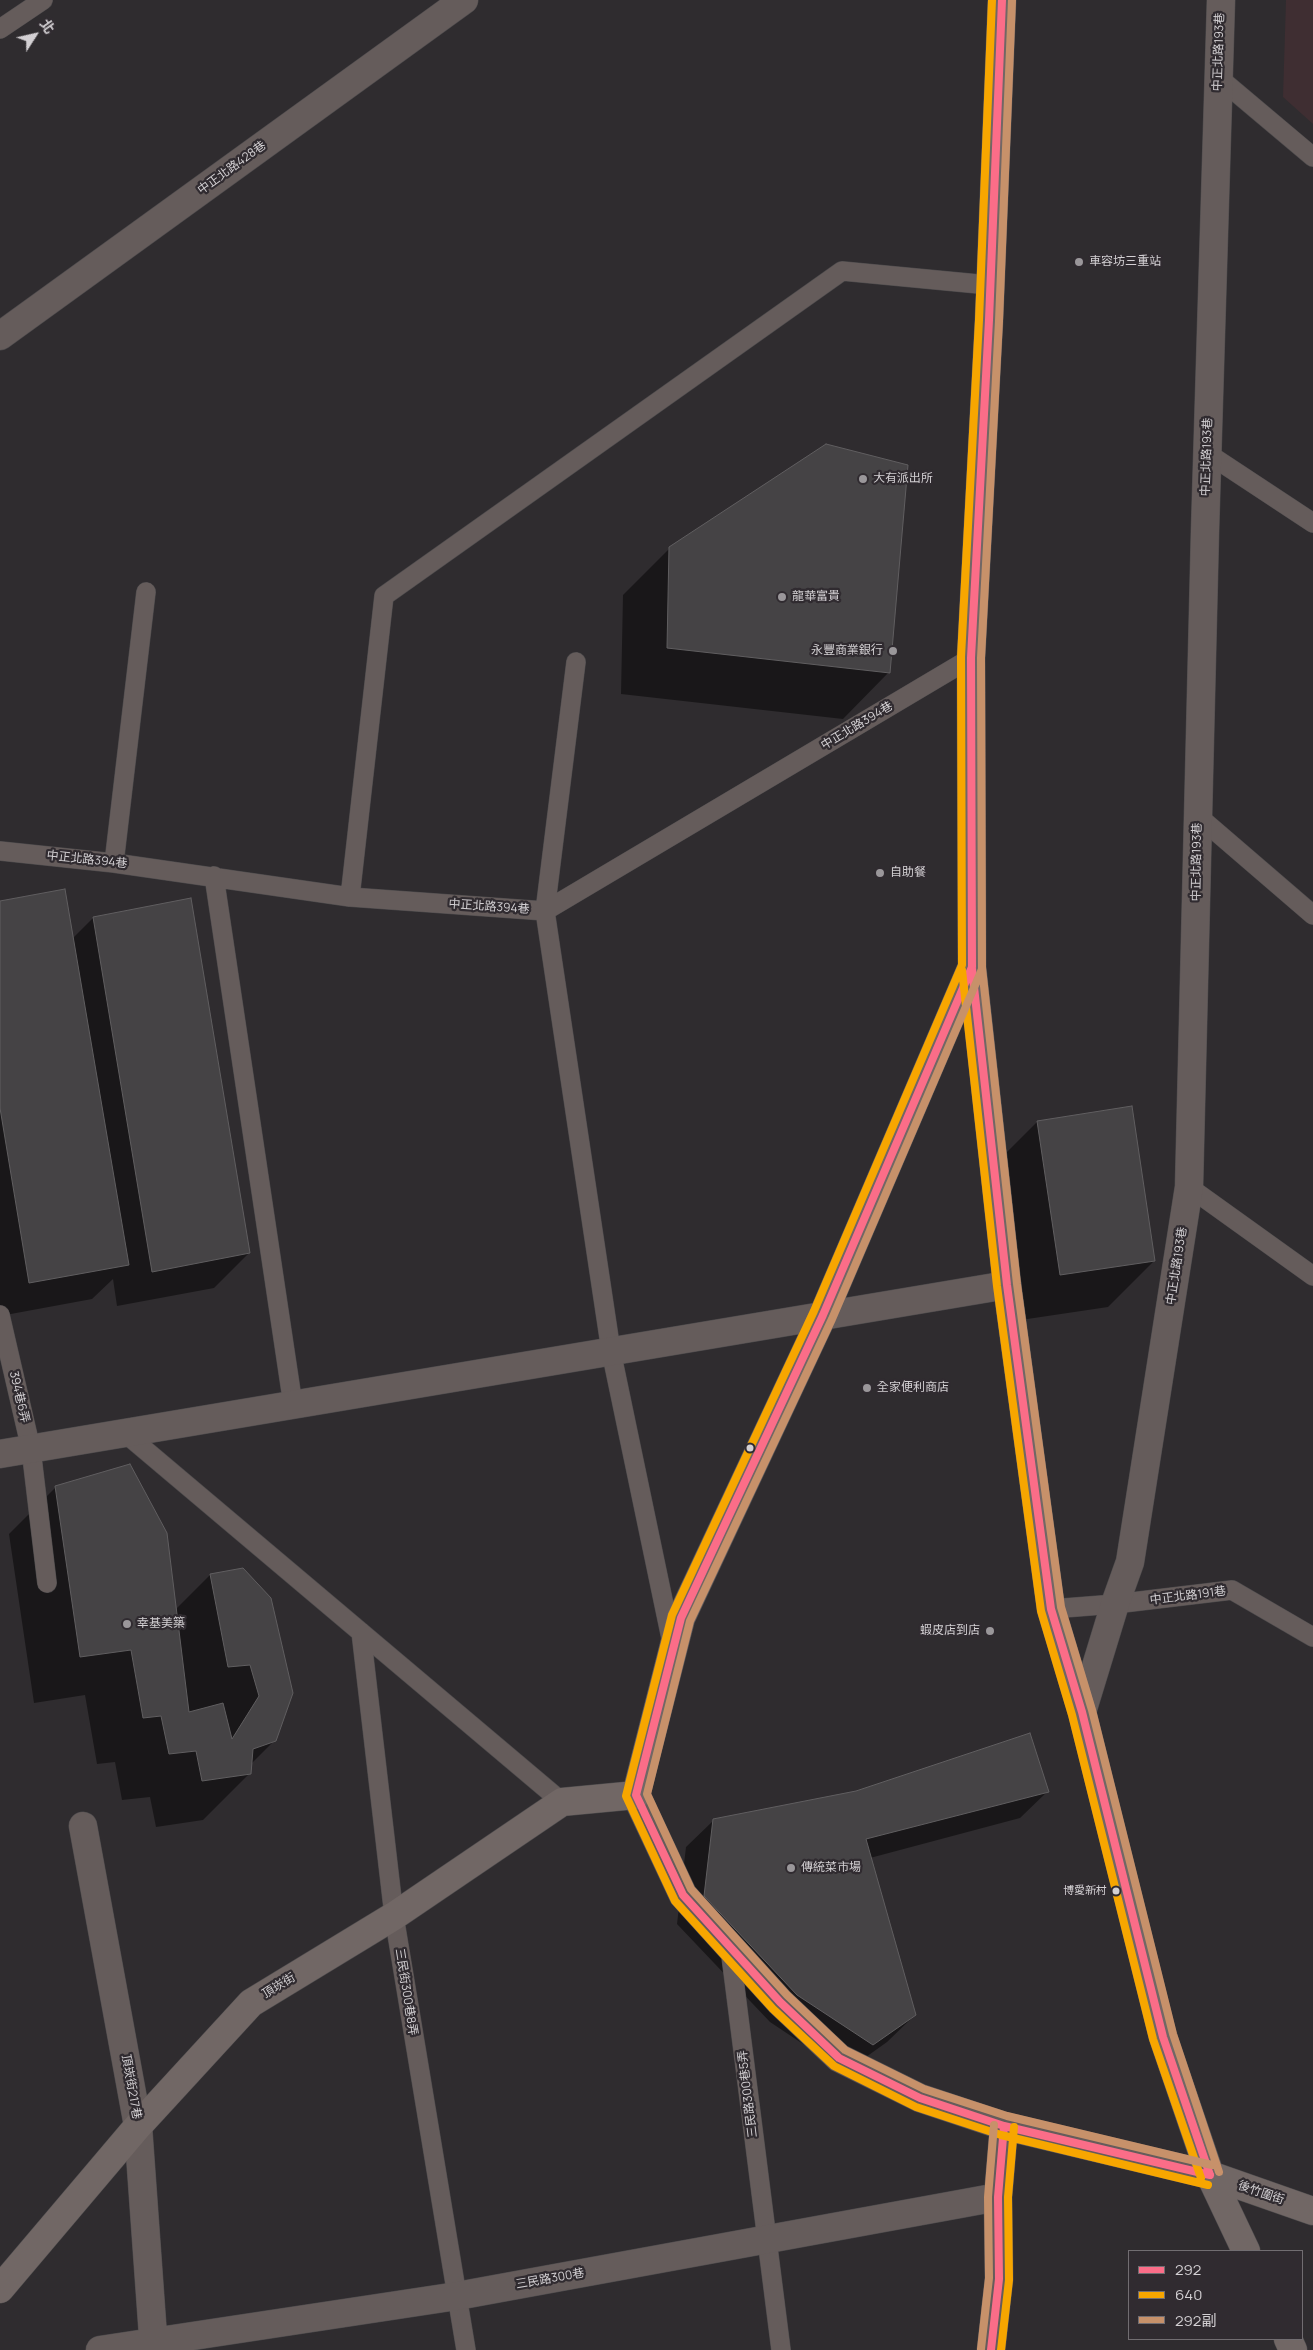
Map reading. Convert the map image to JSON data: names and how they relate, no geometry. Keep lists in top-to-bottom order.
{
  "streets": {
    "main road": ["頂崁街", "後竹圍街"],
    "street": [
      "中正北路193巷",
      "中正北路428巷",
      "頂崁街217巷",
      "三民路300巷"
    ],
    "lane": [
      "中正北路394巷",
      "394巷6弄",
      "中正北路191巷",
      "三民街300巷8弄",
      "三民路300巷5弄"
    ]
  },
  "crossings": [
    ["中正北路193巷", "中正北路191巷"],
    ["頂崁街", "三民街300巷8弄"],
    ["頂崁街", "頂崁街217巷"],
    ["頂崁街", "後竹圍街"],
    ["三民街300巷8弄", "三民路300巷"],
    ["頂崁街217巷", "三民路300巷"],
    ["三民路300巷5弄", "後竹圍街"],
    ["三民路300巷5弄", "三民路300巷"]
  ],
  "places": [
    "車容坊三重站",
    "大有派出所",
    "龍華富貴",
    "永豐商業銀行",
    "自助餐",
    "全家便利商店",
    "幸基美築",
    "蝦皮店到店",
    "傳統菜市場",
    "博愛新村"
  ],
  "lines": ["transit line 292", "transit line 640", "transit line 292副"],
  "legend": ["292", "640", "292副"],
  "north": "top right"
}
